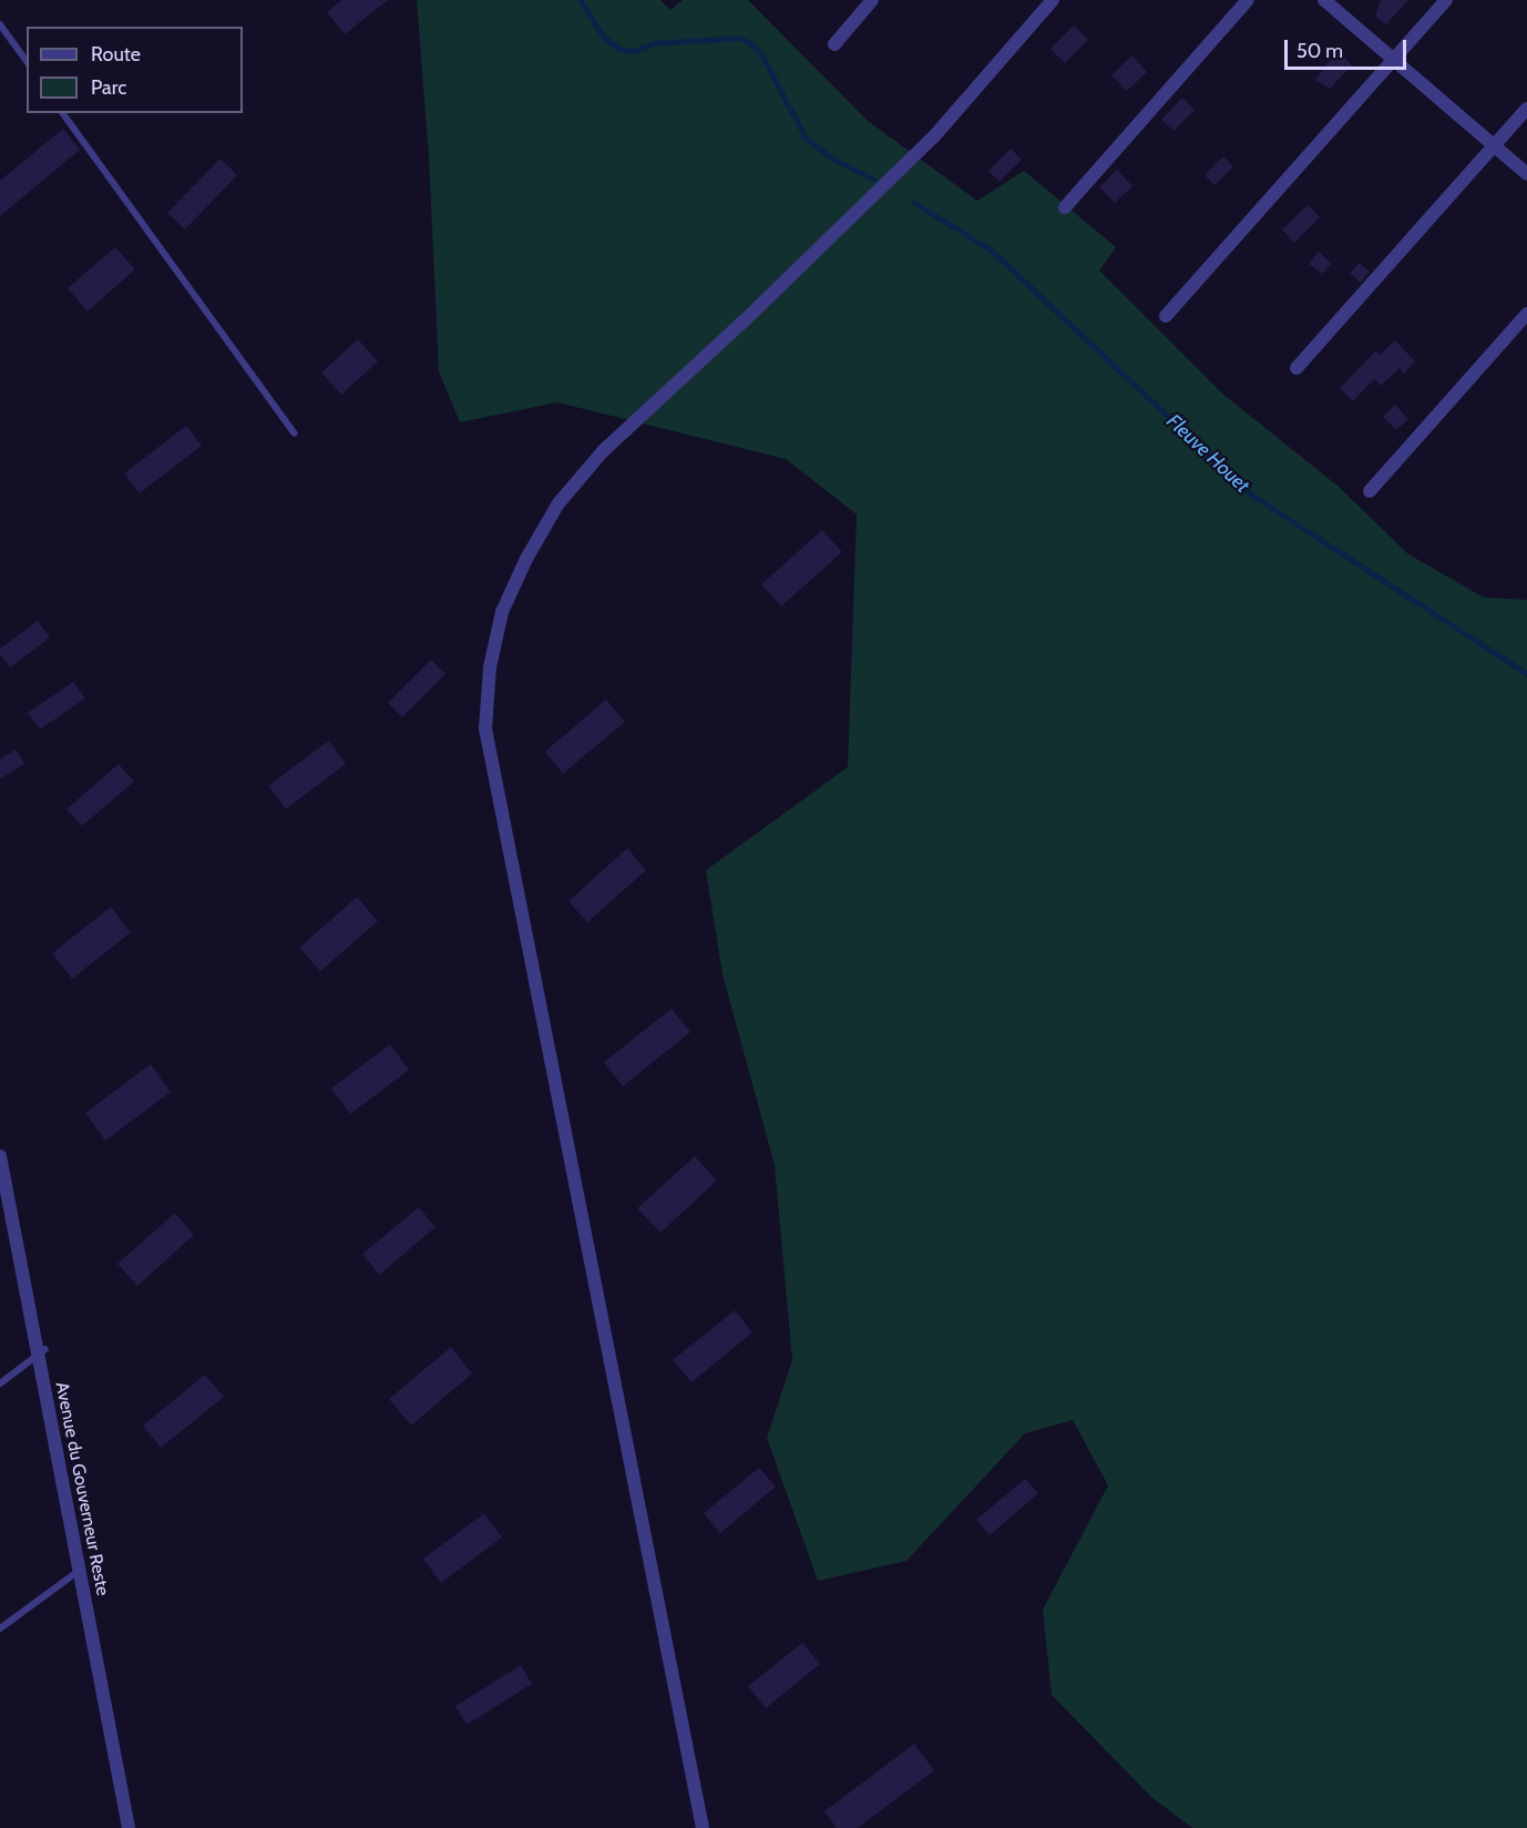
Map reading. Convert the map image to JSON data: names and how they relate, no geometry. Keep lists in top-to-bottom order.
{
  "streets": {
    "street": ["Avenue du Gouverneur Reste"]
  },
  "water": ["Fleuve Houet"],
  "legend": ["Route", "Parc"],
  "scale_bar": "50 m"
}
